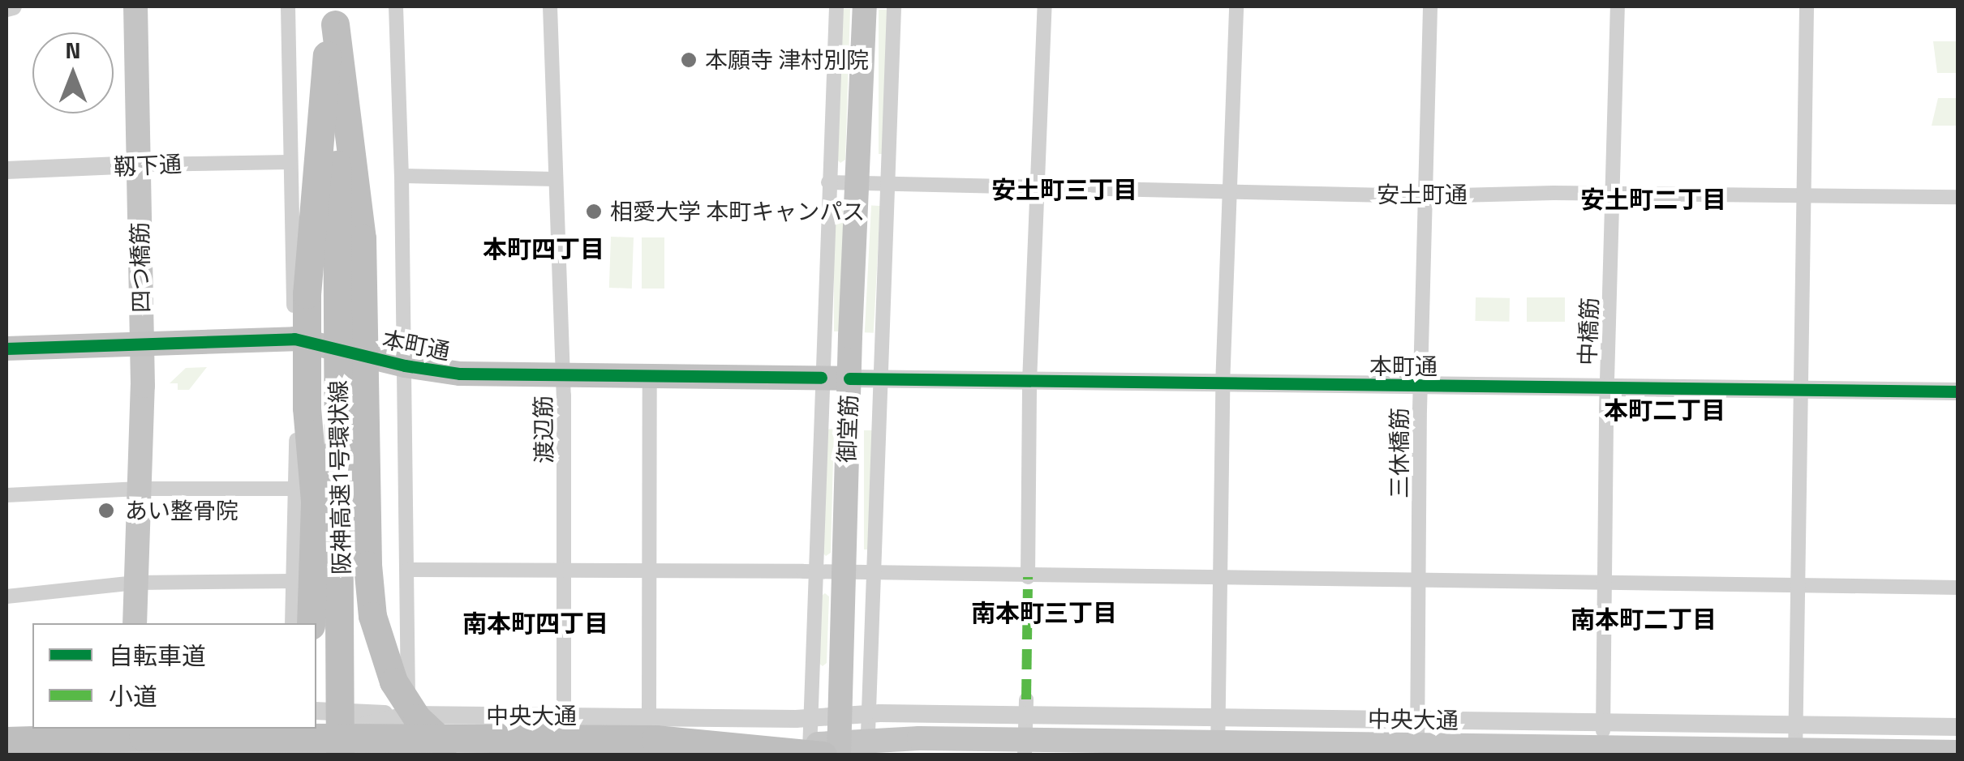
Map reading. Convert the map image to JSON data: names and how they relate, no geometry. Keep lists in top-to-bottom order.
{
  "streets": {
    "highway": ["本町通", "御堂筋", "阪神高速1号環状線"],
    "main road": ["四つ橋筋", "中央大通"],
    "street": [
      "靱下通",
      "安土町通",
      "中橋筋",
      "渡辺筋",
      "三休橋筋"
    ]
  },
  "crossings": [
    ["靱下通", "四つ橋筋"],
    ["安土町通", "中橋筋"],
    ["安土町通", "御堂筋"],
    ["安土町通", "三休橋筋"],
    ["四つ橋筋", "本町通"],
    ["中橋筋", "本町通"],
    ["中橋筋", "中央大通"],
    ["本町通", "御堂筋"],
    ["本町通", "渡辺筋"],
    ["本町通", "三休橋筋"],
    ["御堂筋", "中央大通"],
    ["渡辺筋", "中央大通"],
    ["三休橋筋", "中央大通"]
  ],
  "districts": [
    "安土町三丁目",
    "安土町二丁目",
    "本町四丁目",
    "本町二丁目",
    "南本町三丁目",
    "南本町二丁目",
    "南本町四丁目"
  ],
  "places": ["本願寺 津村別院", "相愛大学 本町キャンパス", "あい整骨院"],
  "legend": ["自転車道", "小道"],
  "north": "top"
}
